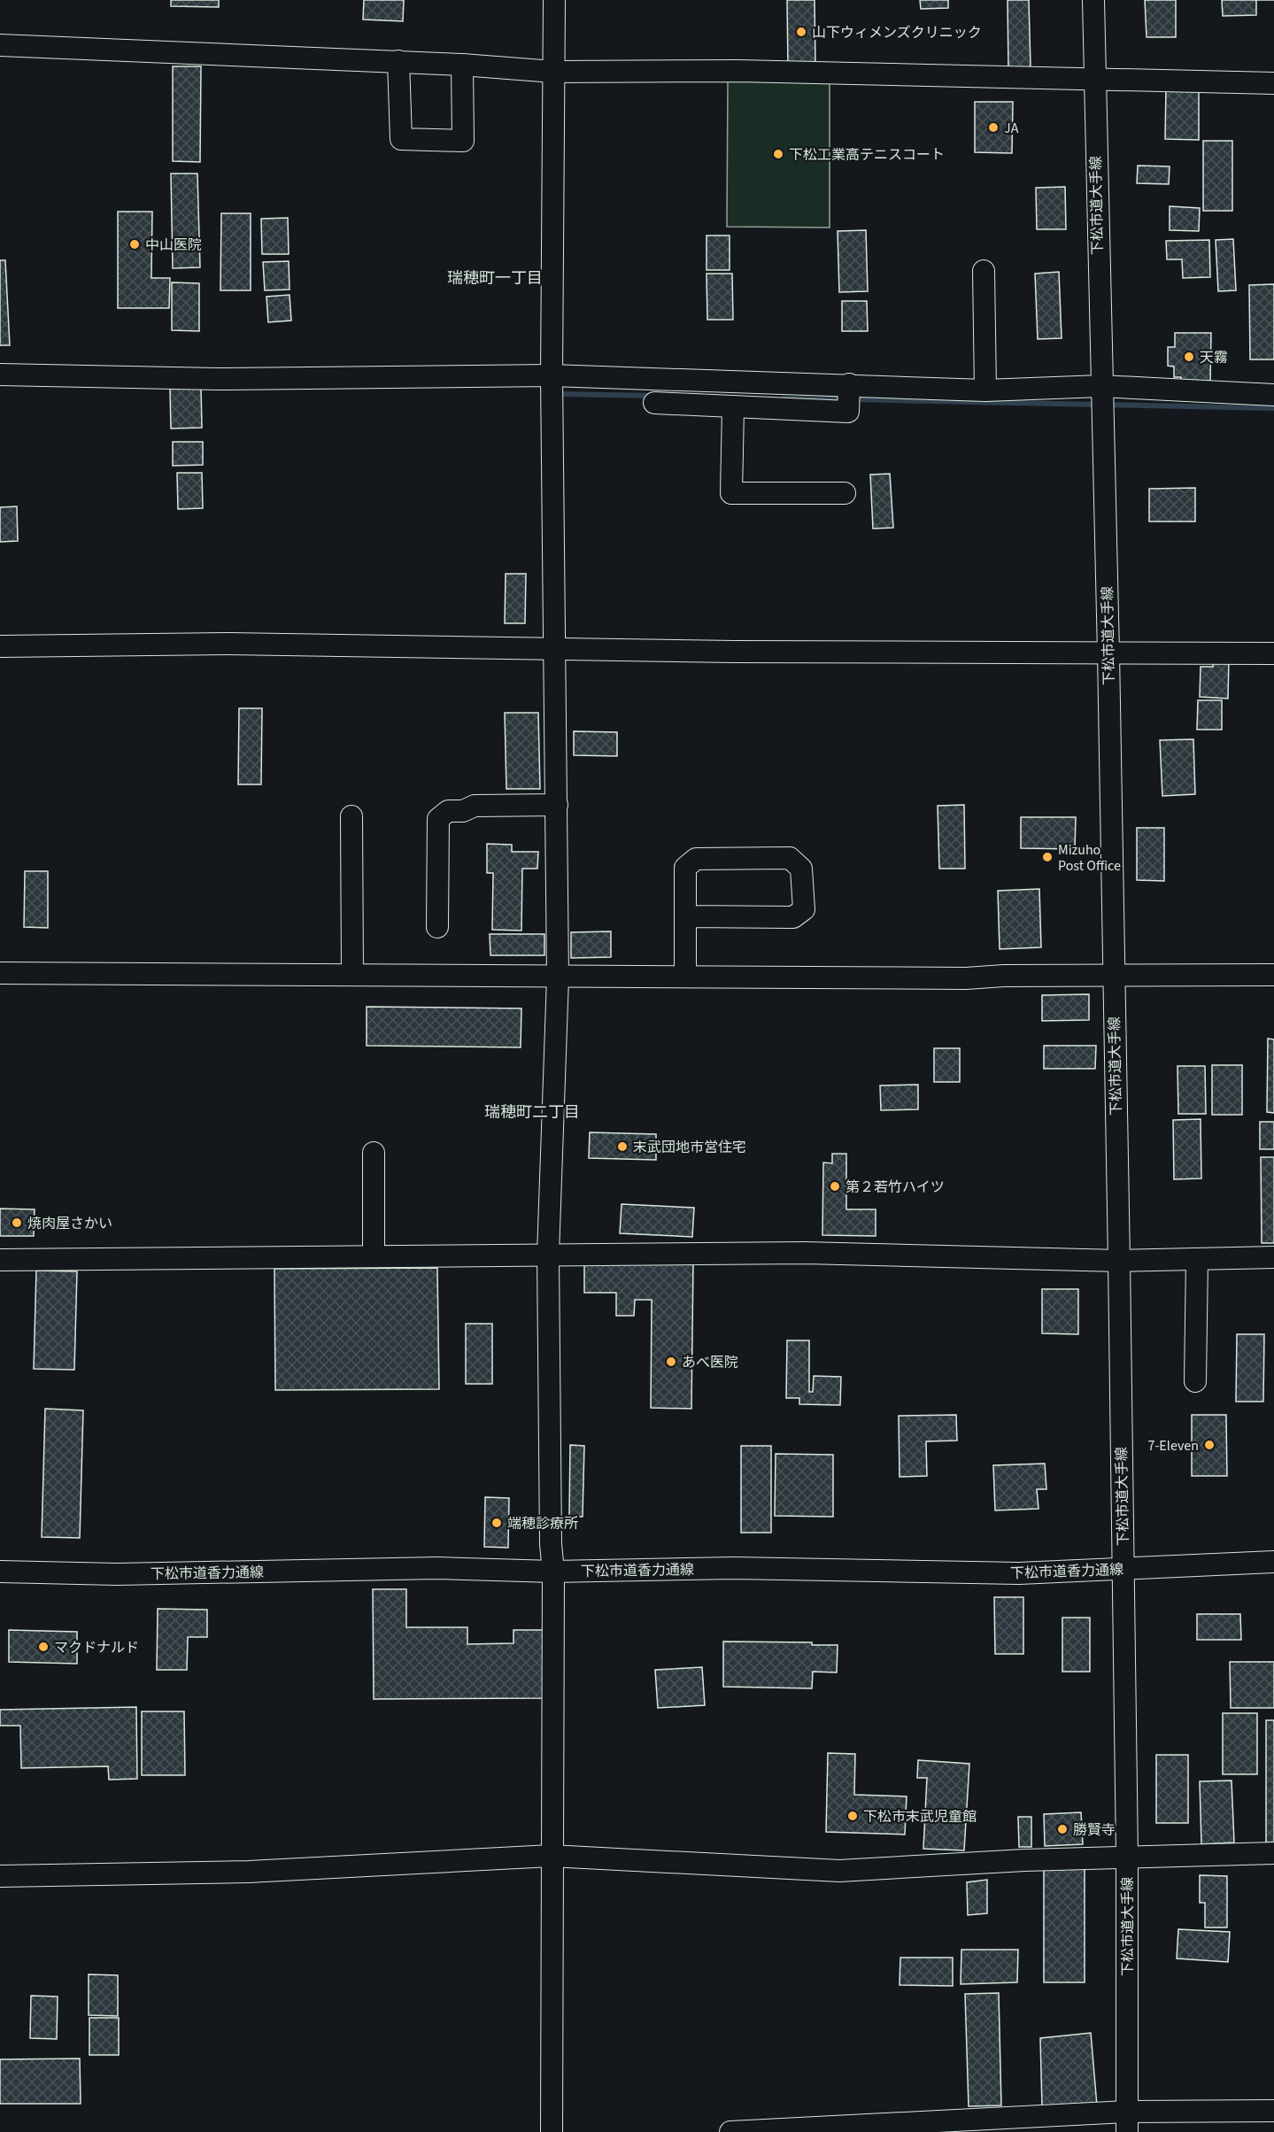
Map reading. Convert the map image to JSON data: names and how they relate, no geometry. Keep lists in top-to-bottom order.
{
  "streets": {
    "street": ["下松市道大手線", "下松市道香力通線"]
  },
  "crossings": [
    ["下松市道大手線", "下松市道香力通線"]
  ],
  "districts": ["瑞穂町一丁目", "瑞穂町二丁目"],
  "places": [
    "山下ウィメンズクリニック",
    "JA",
    "下松工業高テニスコート",
    "中山医院",
    "天霧",
    "Mizuho Post Office",
    "末武団地市営住宅",
    "第２若竹ハイツ",
    "焼肉屋さかい",
    "あべ医院",
    "7-Eleven",
    "端穂診療所",
    "マクドナルド",
    "下松市末武児童館",
    "勝賢寺"
  ]
}
